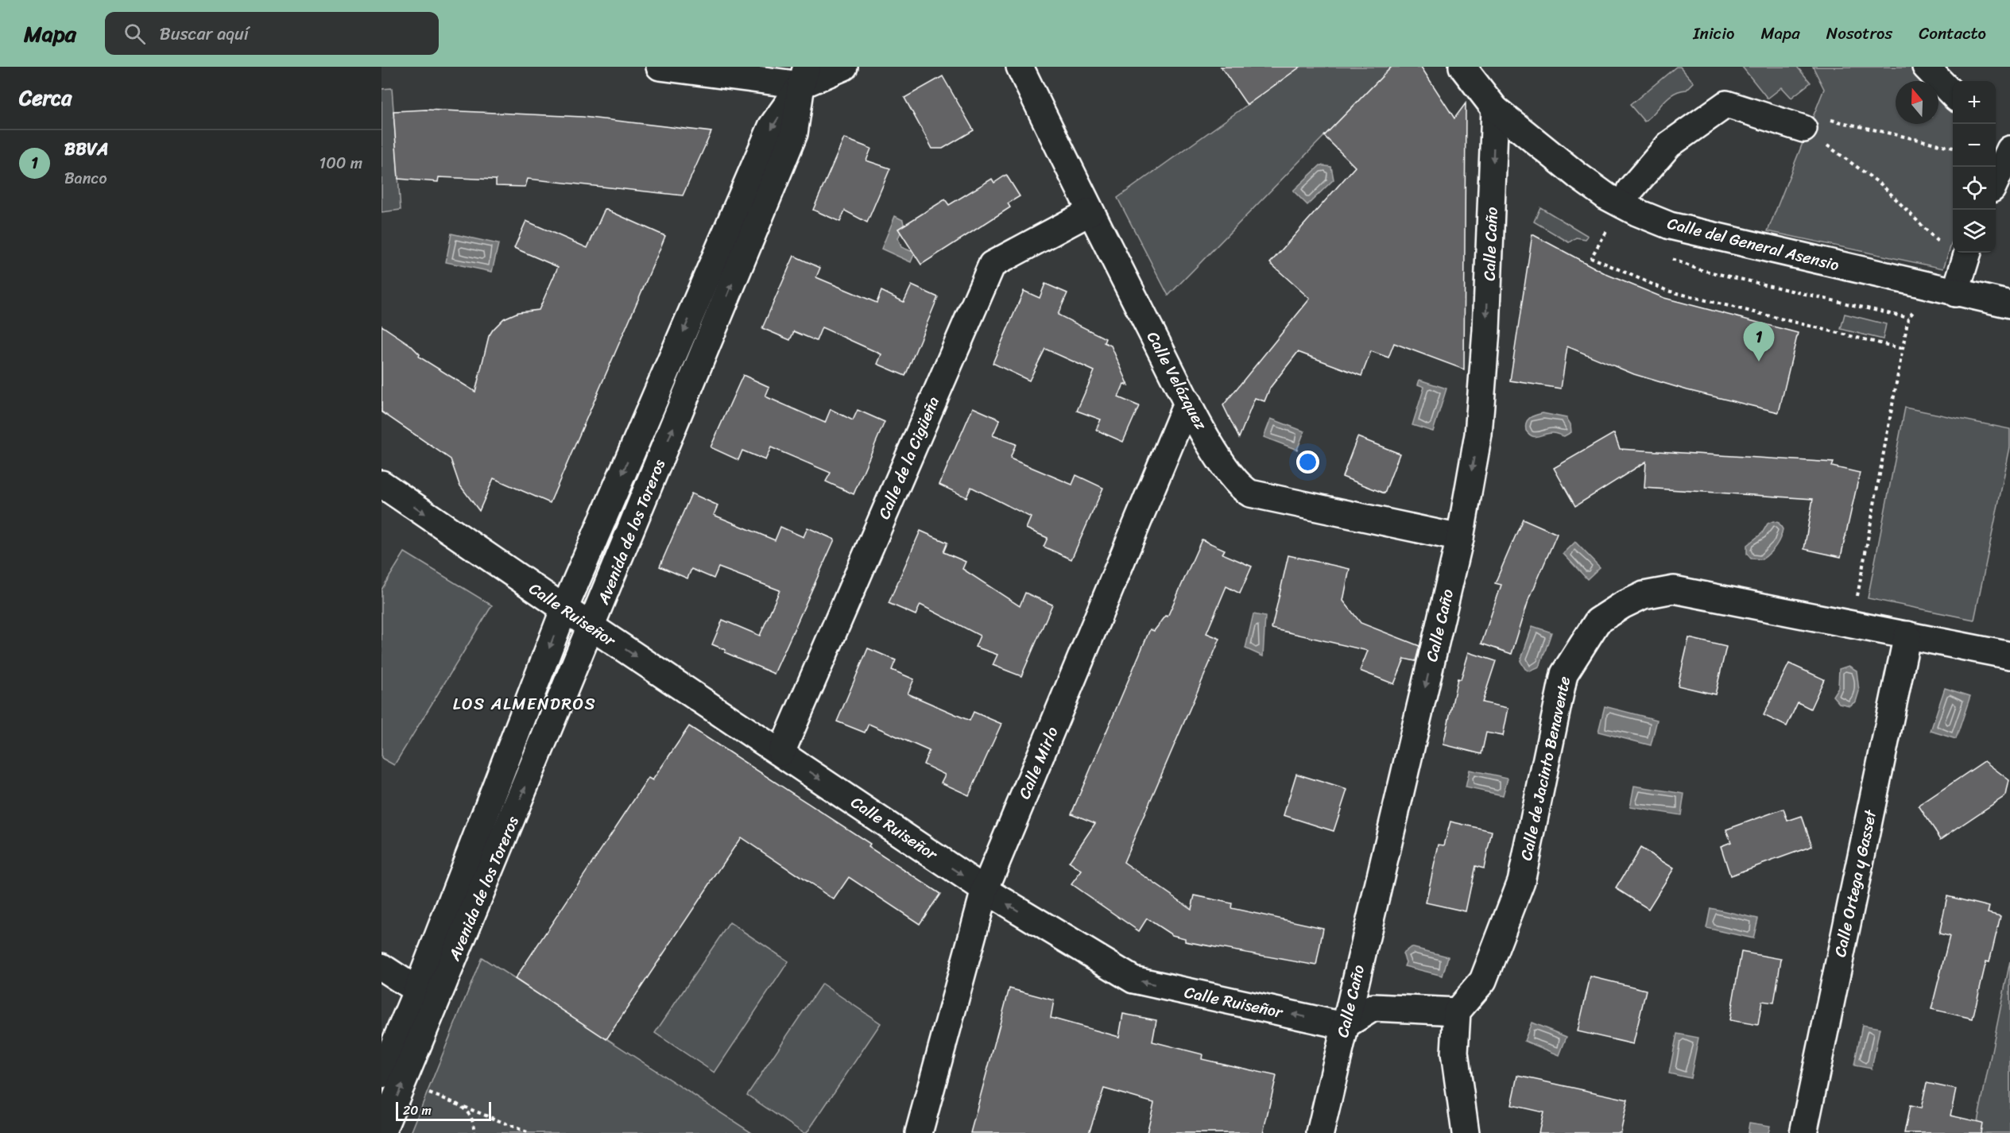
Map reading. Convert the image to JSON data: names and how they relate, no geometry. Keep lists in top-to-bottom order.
{
  "streets": {
    "street": [
      "Calle Caño",
      "Calle del General Asensio",
      "Calle Velázquez",
      "Calle de la Cigüeña",
      "Avenida de los Toreros",
      "Calle Ruiseñor",
      "Calle Mirlo",
      "Calle de Jacinto Benavente",
      "Calle Ortega y Gasset"
    ]
  },
  "crossings": [
    ["Calle Caño", "Calle del General Asensio"],
    ["Calle Caño", "Calle Velázquez"],
    ["Calle Caño", "Calle Ruiseñor"],
    ["Calle Velázquez", "Calle de la Cigüeña"],
    ["Calle Velázquez", "Calle Mirlo"],
    ["Calle de la Cigüeña", "Calle Ruiseñor"],
    ["Avenida de los Toreros", "Calle Ruiseñor"],
    ["Calle Ruiseñor", "Calle Mirlo"],
    ["Calle de Jacinto Benavente", "Calle Ortega y Gasset"]
  ],
  "one_way": ["Calle Caño"],
  "districts": ["LOS ALMENDROS"],
  "scale_bar": "20 m",
  "north": "top",
  "page": {
    "header": "Mapa",
    "search": "Buscar aquí",
    "nav": [
      "Inicio",
      "Mapa",
      "Nosotros",
      "Contacto"
    ],
    "heading": "Cerca",
    "map_buttons": ["+", "−"],
    "list": [
      {
        "mark": "1",
        "name": "BBVA",
        "note": "Banco",
        "value": "100 m"
      }
    ],
    "pins": "1",
    "scale": "20 m"
  }
}
